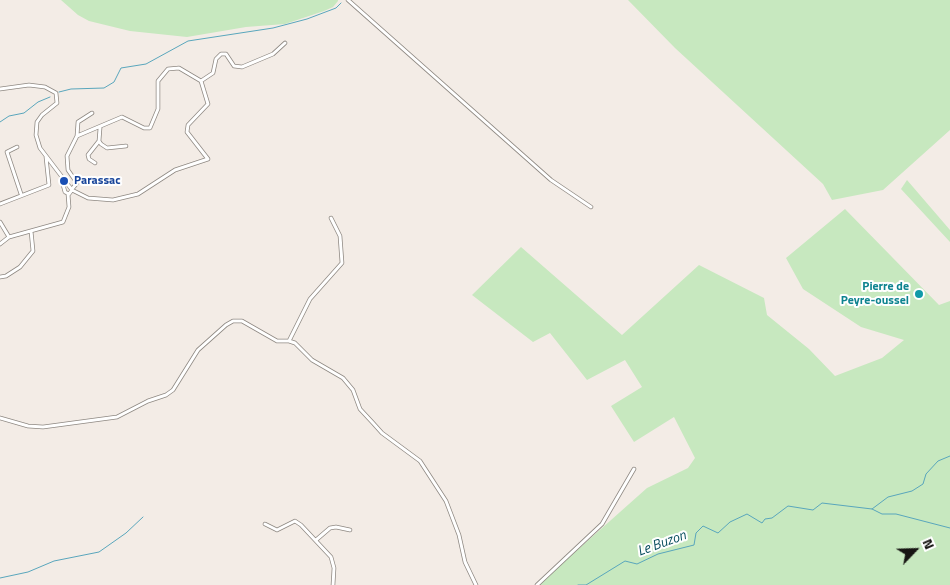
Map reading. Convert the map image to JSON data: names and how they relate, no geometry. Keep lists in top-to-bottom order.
{
  "water": ["Le Buzon"],
  "places": ["Parassac", "Pierre de Peyre-oussel"],
  "north": "top right"
}
